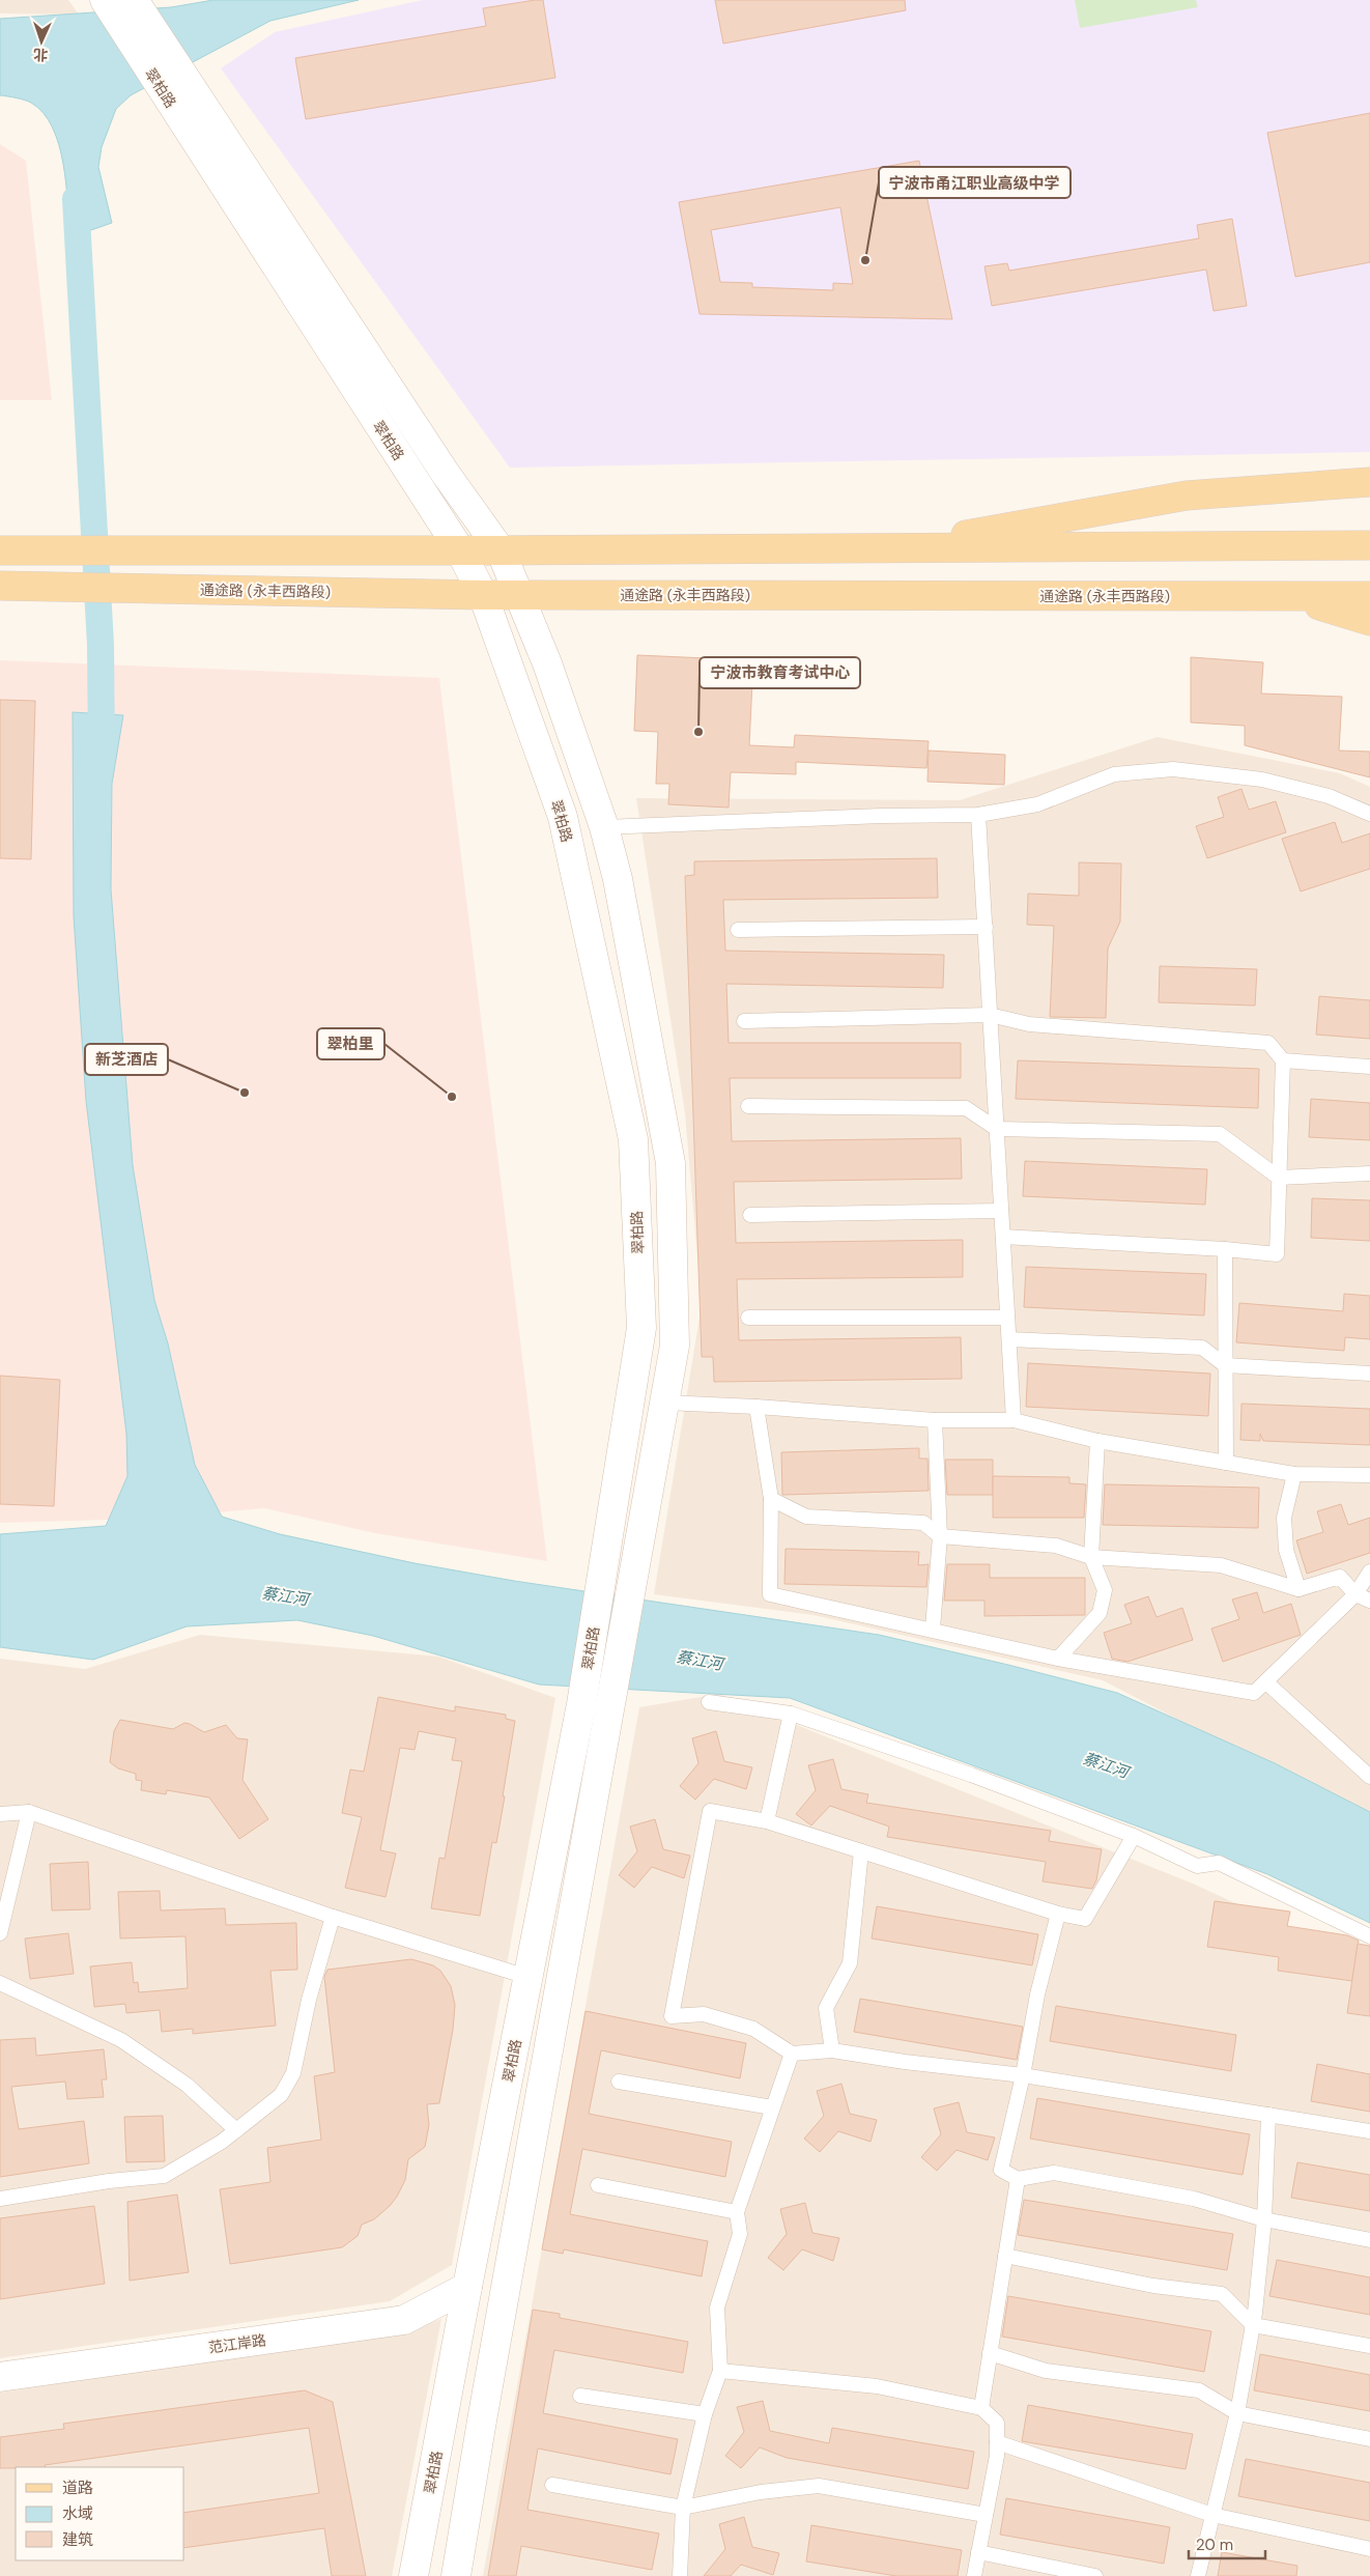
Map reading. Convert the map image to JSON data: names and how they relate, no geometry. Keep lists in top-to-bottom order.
{
  "streets": {
    "main road": ["翠柏路", "通途路 (永丰西路段)", "范江岸路"]
  },
  "crossings": [
    ["翠柏路", "通途路 (永丰西路段)"],
    ["翠柏路", "范江岸路"]
  ],
  "water": ["蔡江河"],
  "places": [
    "宁波市甬江职业高级中学",
    "宁波市教育考试中心",
    "新芝酒店",
    "翠柏里"
  ],
  "legend": ["道路", "水域", "建筑"],
  "scale_bar": "20 m",
  "north": "bottom"
}
